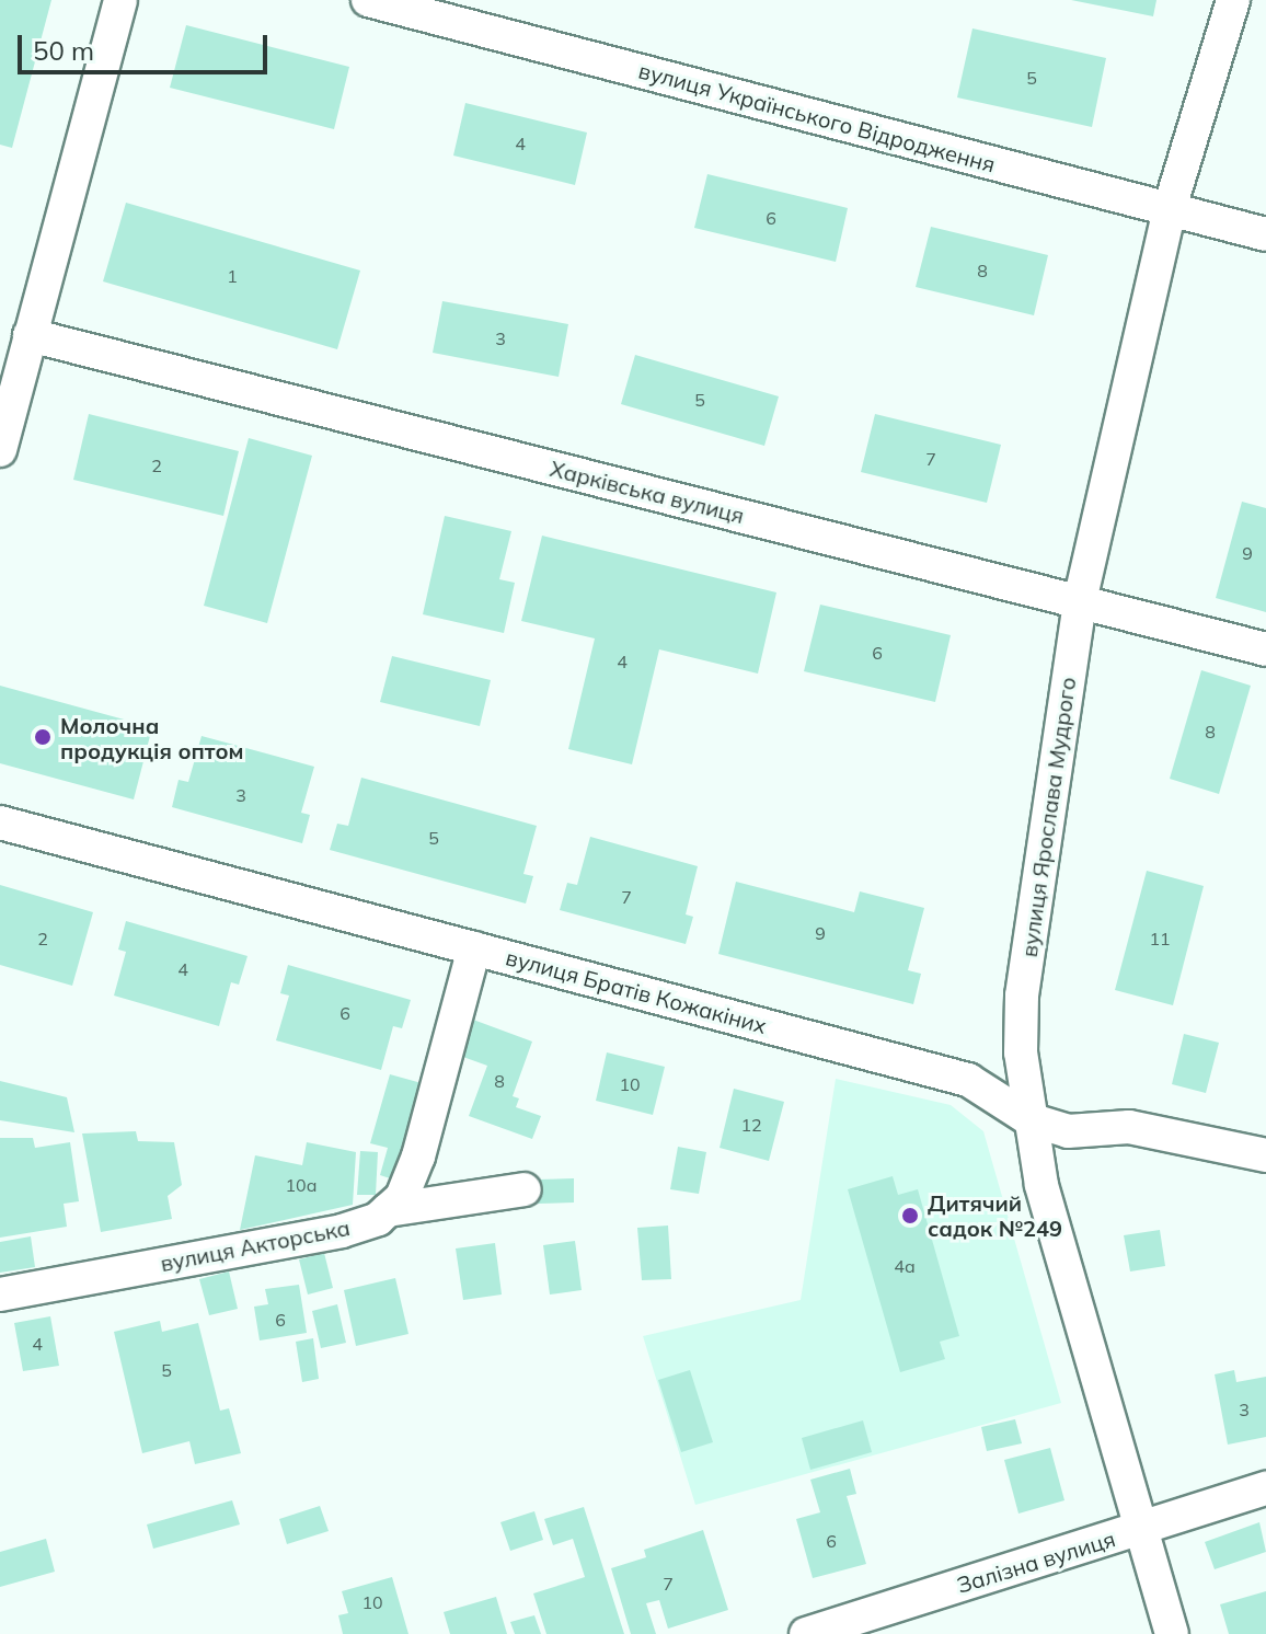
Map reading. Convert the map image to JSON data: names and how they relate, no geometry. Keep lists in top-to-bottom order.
{
  "streets": {
    "street": [
      "вулиця Українського Відродження",
      "Харківська вулиця",
      "вулиця Ярослава Мудрого",
      "вулиця Братів Кожакіних",
      "вулиця Акторська",
      "Залізна вулиця"
    ]
  },
  "crossings": [
    ["вулиця Українського Відродження", "вулиця Ярослава Мудрого"],
    ["Харківська вулиця", "вулиця Ярослава Мудрого"],
    ["вулиця Ярослава Мудрого", "вулиця Братів Кожакіних"],
    ["вулиця Ярослава Мудрого", "Залізна вулиця"]
  ],
  "places": ["Молочна продукція оптом", "Дитячий садок №249"],
  "house_numbers": [
    "5",
    "4",
    "6",
    "8",
    "1",
    "3",
    "5",
    "7",
    "2",
    "9",
    "6",
    "4",
    "8",
    "3",
    "5",
    "7",
    "9",
    "2",
    "11",
    "4",
    "6",
    "8",
    "10",
    "12",
    "10а",
    "4а",
    "6",
    "4",
    "5",
    "3",
    "6",
    "7",
    "10"
  ],
  "scale_bar": "50 m"
}
